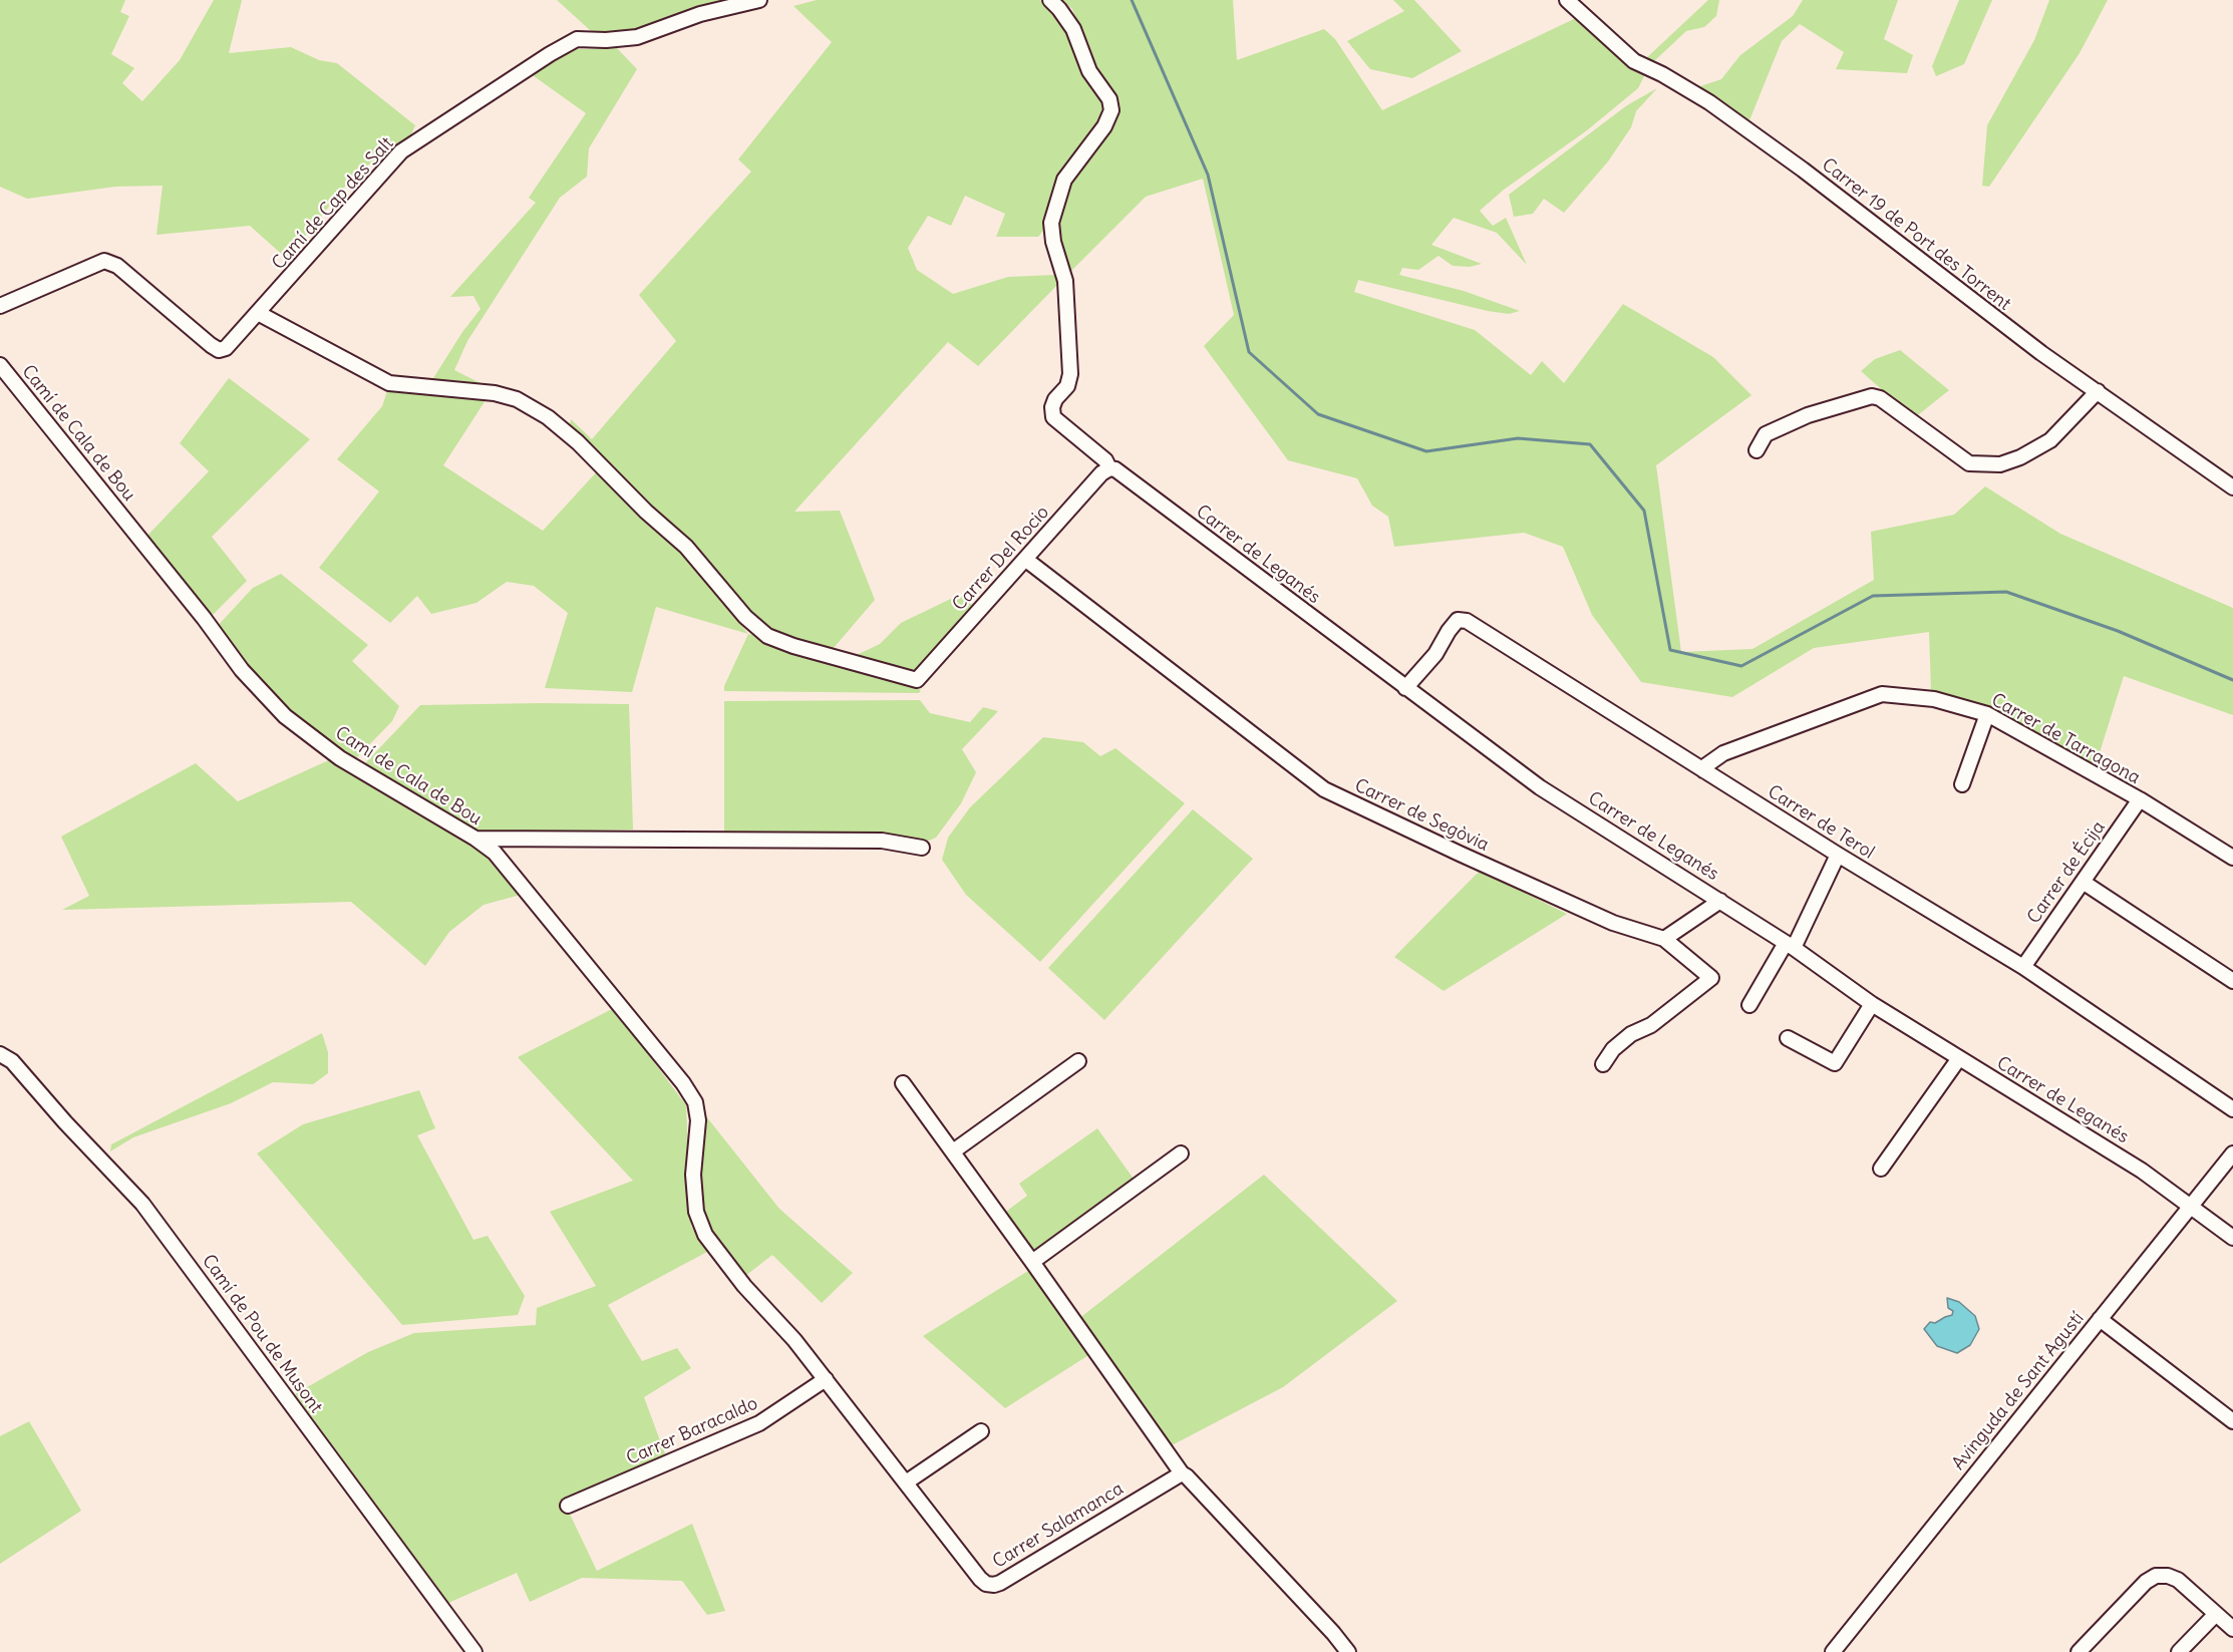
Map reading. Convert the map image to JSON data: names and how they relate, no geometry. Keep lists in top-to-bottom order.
{
  "streets": {
    "street": [
      "Camí de Cap des Salt",
      "Carrer 19 de Port des Torrent",
      "Camí de Cala de Bou",
      "Carrer de Leganés",
      "Carrer Del Rocio",
      "Carrer de Tarragona",
      "Carrer de Segòvia",
      "Carrer de Terol",
      "Carrer de Écija",
      "Camí de Pou de Musont",
      "Avinguda de Sant Agustí",
      "Carrer Baracaldo",
      "Carrer Salamanca"
    ]
  },
  "crossings": [
    ["Camí de Cap des Salt", "Carrer Del Rocio"],
    ["Camí de Cala de Bou", "Carrer Salamanca"],
    ["Carrer de Leganés", "Carrer Del Rocio"],
    ["Carrer de Leganés", "Carrer de Terol"],
    ["Carrer de Leganés", "Avinguda de Sant Agustí"],
    ["Carrer Del Rocio", "Carrer de Segòvia"],
    ["Carrer de Tarragona", "Carrer de Terol"],
    ["Carrer de Tarragona", "Carrer de Écija"],
    ["Carrer de Terol", "Carrer de Écija"],
    ["Carrer Baracaldo", "Carrer Salamanca"]
  ]
}
